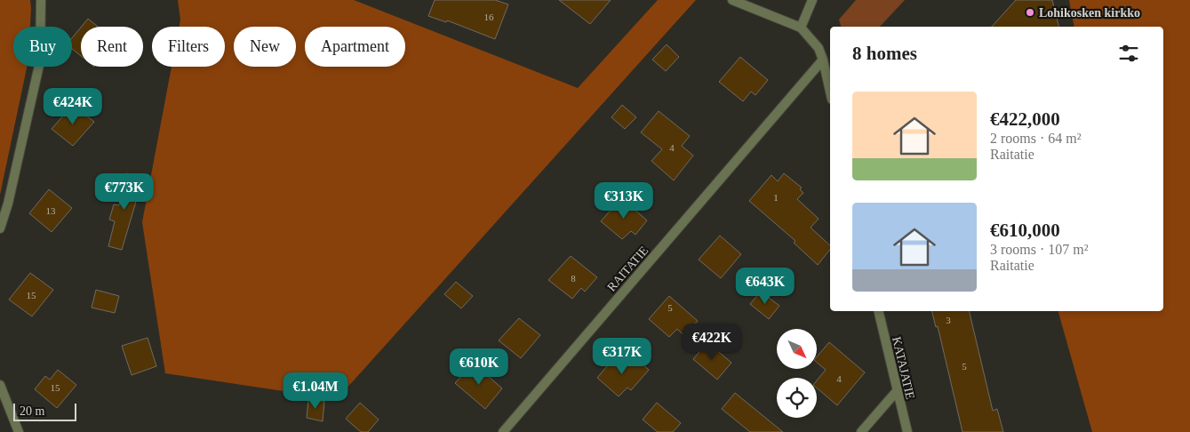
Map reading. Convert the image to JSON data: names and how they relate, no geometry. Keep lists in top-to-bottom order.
{
  "streets": {
    "street": ["RAITATIE", "KATAJATIE"]
  },
  "places": ["Lohikosken kirkko"],
  "house_numbers": [
    "16",
    "4",
    "1",
    "13",
    "8",
    "15",
    "5",
    "3",
    "5",
    "4",
    "15"
  ],
  "scale_bar": "20 m",
  "north": "bottom right",
  "page": {
    "chip": [
      "Buy",
      "Rent",
      "Filters",
      "New",
      "Apartment"
    ],
    "heading": "8 homes",
    "list": [
      {
        "name": "€422,000",
        "note": "2 rooms · 64 m² · Raitatie"
      },
      {
        "name": "€610,000",
        "note": "3 rooms · 107 m² · Raitatie"
      }
    ],
    "price": [
      "€424K",
      "€773K",
      "€313K",
      "€643K",
      "€422K",
      "€317K",
      "€610K",
      "€1.04M"
    ],
    "scale": "20 m"
  }
}
